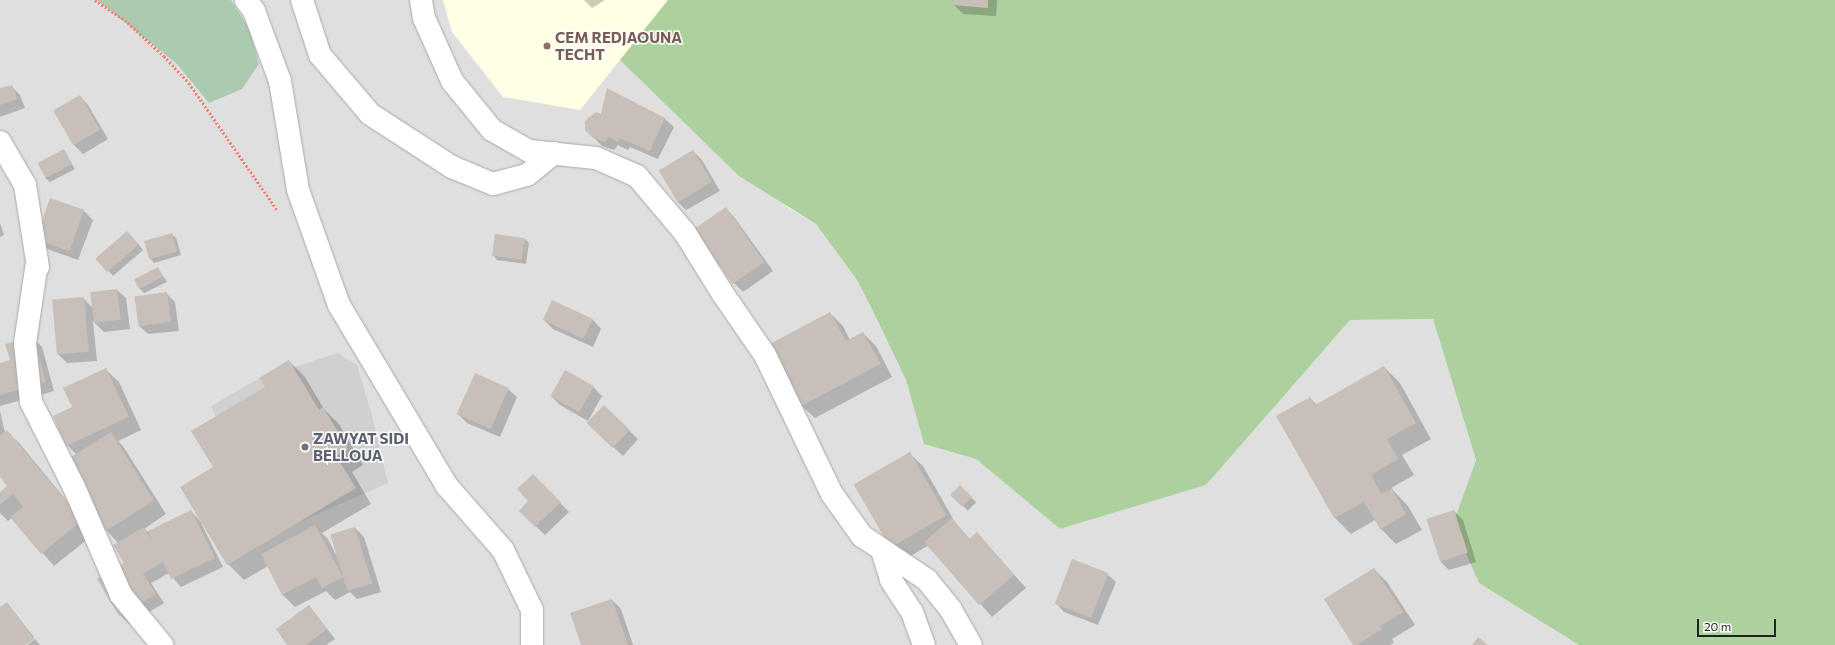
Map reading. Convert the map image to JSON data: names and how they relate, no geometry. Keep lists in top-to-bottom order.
{
  "places": ["CEM REDJAOUNA TECHT", "ZAWYAT SIDI BELLOUA"],
  "scale_bar": "20 m"
}
